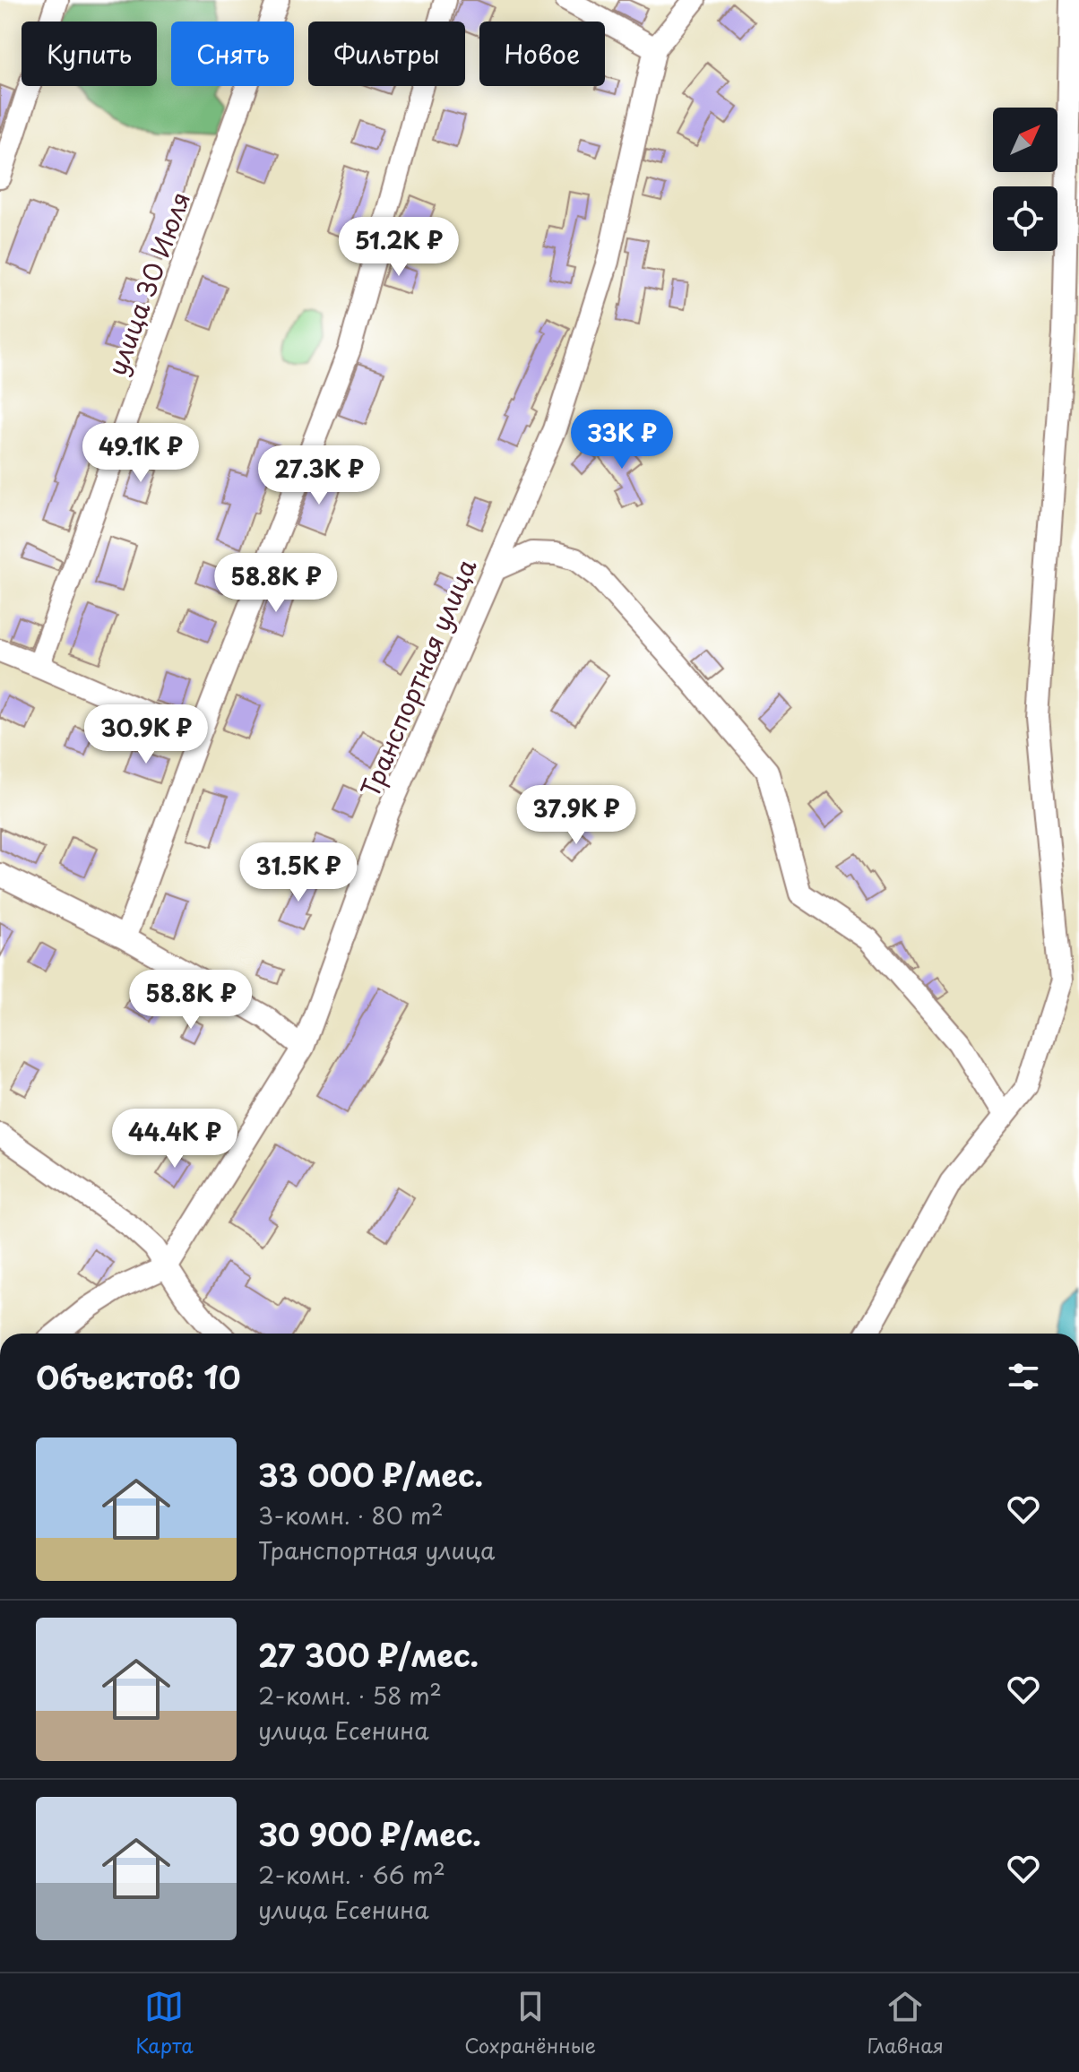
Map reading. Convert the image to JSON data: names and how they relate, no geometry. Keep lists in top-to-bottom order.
{
  "streets": {
    "street": ["улица 30 Июля", "Транспортная улица"]
  },
  "north": "top right",
  "page": {
    "chip": [
      "Купить",
      "Снять",
      "Фильтры",
      "Новое"
    ],
    "price": [
      "51.2K ₽",
      "33K ₽",
      "49.1K ₽",
      "27.3K ₽",
      "58.8K ₽",
      "30.9K ₽",
      "37.9K ₽",
      "31.5K ₽",
      "58.8K ₽",
      "44.4K ₽"
    ],
    "heading": "Объектов: 10",
    "list": [
      {
        "name": "33 000 ₽/мес.",
        "note": "3-комн. · 80 m² · Транспортная улица"
      },
      {
        "name": "27 300 ₽/мес.",
        "note": "2-комн. · 58 m² · улица Есенина"
      },
      {
        "name": "30 900 ₽/мес.",
        "note": "2-комн. · 66 m² · улица Есенина"
      }
    ],
    "tabs": ["Карта", "Сохранённые", "Главная"]
  }
}
